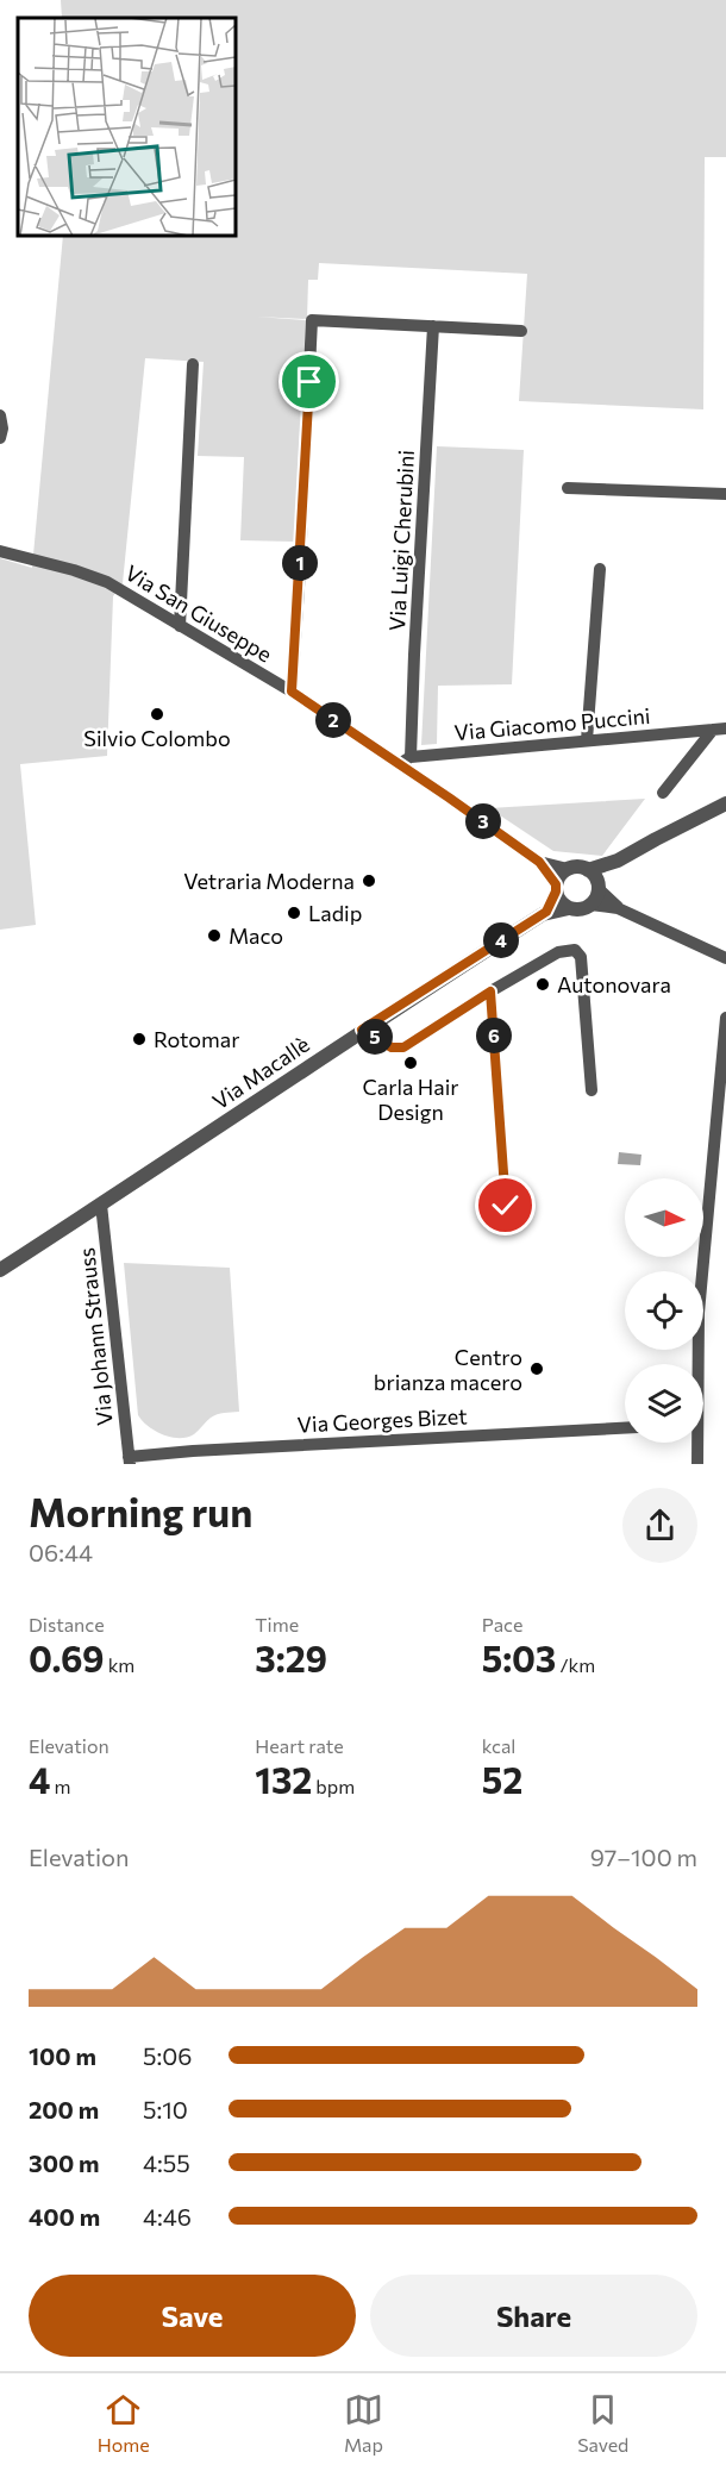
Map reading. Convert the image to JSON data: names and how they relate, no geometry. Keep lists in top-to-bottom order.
{
  "streets": {
    "street": [
      "Via Luigi Cherubini",
      "Via San Giuseppe",
      "Via Giacomo Puccini",
      "Via Macallè",
      "Via Johann Strauss",
      "Via Georges Bizet"
    ]
  },
  "crossings": [
    ["Via Luigi Cherubini", "Via Giacomo Puccini"],
    ["Via San Giuseppe", "Via Giacomo Puccini"],
    ["Via San Giuseppe", "Via Macallè"],
    ["Via Macallè", "Via Johann Strauss"],
    ["Via Johann Strauss", "Via Georges Bizet"]
  ],
  "places": [
    "Silvio Colombo",
    "Vetraria Moderna",
    "Ladip",
    "Maco",
    "Autonovara",
    "Rotomar",
    "Carla Hair Design",
    "Centro brianza macero"
  ],
  "north": "right",
  "page": {
    "pins": [
      "1",
      "2",
      "3",
      "4",
      "6",
      "5"
    ],
    "heading": ["Morning run", "06:44"],
    "stats": [
      ["Distance", "0.69 km"],
      ["Time", "3:29"],
      ["Pace", "5:03 /km"],
      ["Elevation", "4 m"],
      ["Heart rate", "132 bpm"],
      ["kcal", "52"]
    ],
    "chart": ["Elevation", "97–100 m"],
    "list": [
      {
        "name": "100 m",
        "note": "5:06"
      },
      {
        "name": "200 m",
        "note": "5:10"
      },
      {
        "name": "300 m",
        "note": "4:55"
      },
      {
        "name": "400 m",
        "note": "4:46"
      }
    ],
    "buttons": ["Save", "Share"],
    "tabs": ["Home", "Map", "Saved"]
  }
}
